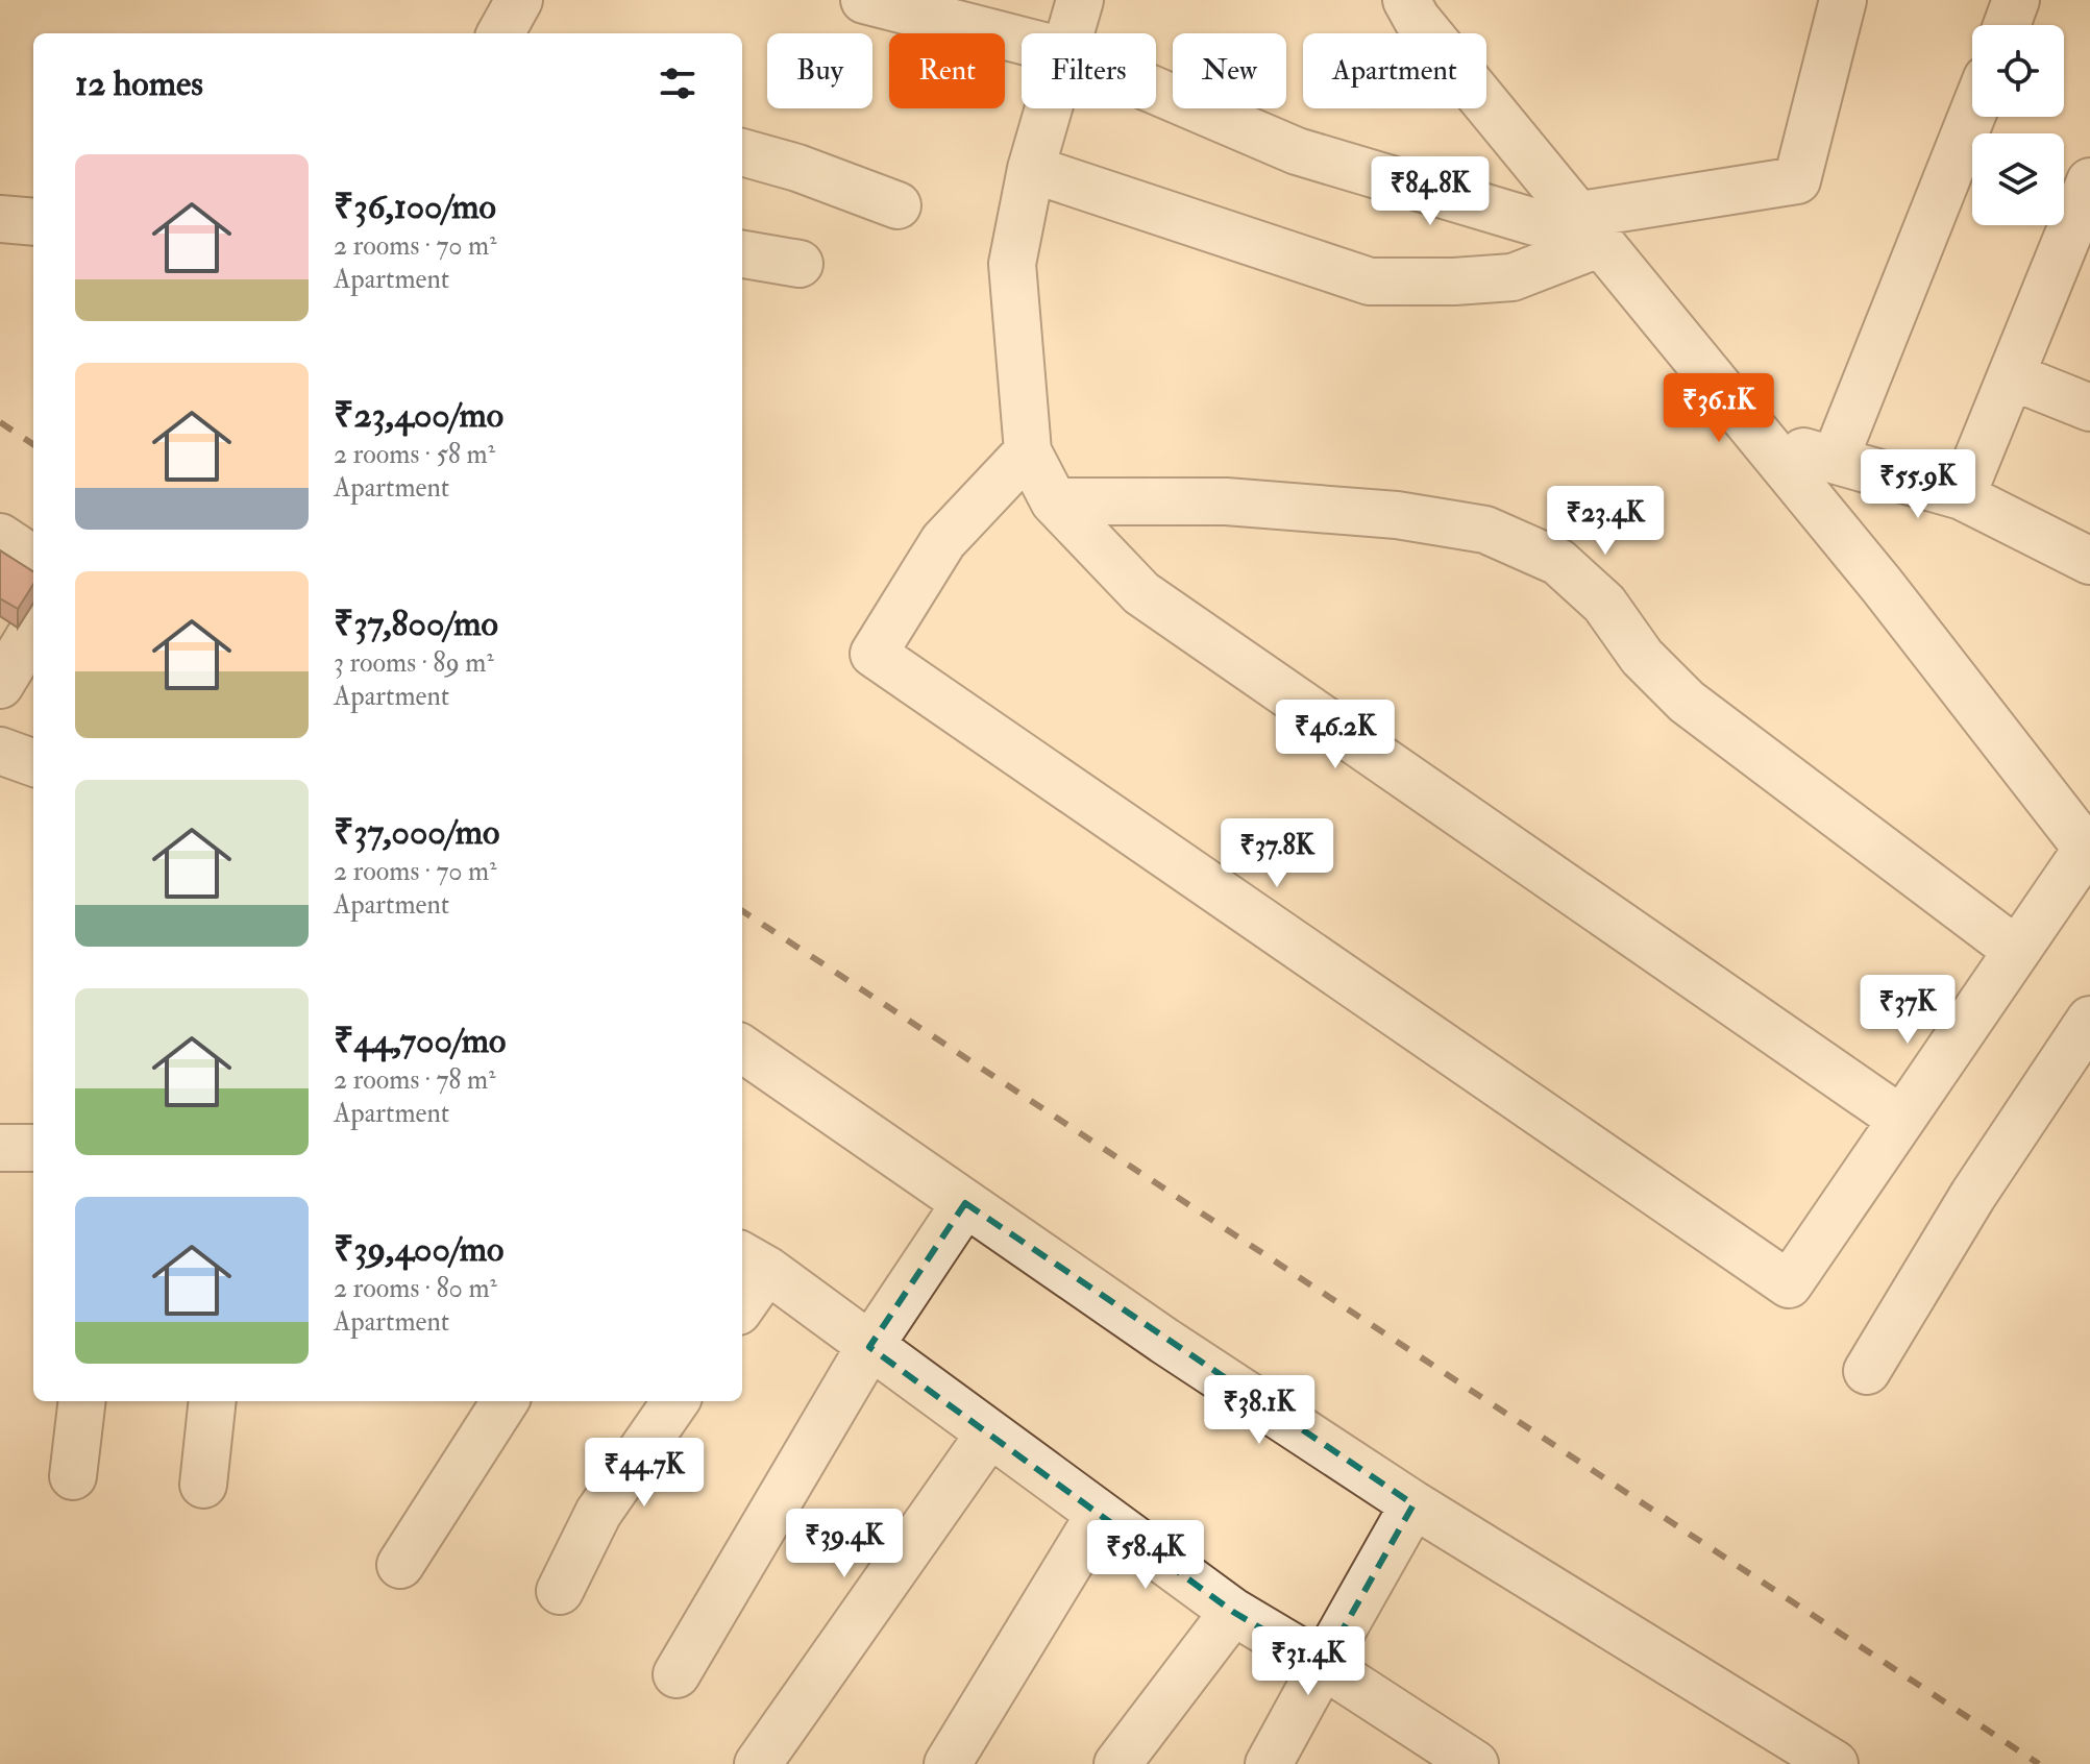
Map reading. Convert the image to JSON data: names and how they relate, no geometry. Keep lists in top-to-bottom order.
{
  "page": {
    "chip": [
      "Buy",
      "Rent",
      "Filters",
      "New",
      "Apartment"
    ],
    "heading": "12 homes",
    "list": [
      {
        "name": "₹36,100/mo",
        "note": "2 rooms · 70 m² · Apartment"
      },
      {
        "name": "₹23,400/mo",
        "note": "2 rooms · 58 m² · Apartment"
      },
      {
        "name": "₹37,800/mo",
        "note": "3 rooms · 89 m² · Apartment"
      },
      {
        "name": "₹37,000/mo",
        "note": "2 rooms · 70 m² · Apartment"
      },
      {
        "name": "₹44,700/mo",
        "note": "2 rooms · 78 m² · Apartment"
      },
      {
        "name": "₹39,400/mo",
        "note": "2 rooms · 80 m² · Apartment"
      }
    ],
    "price": [
      "₹84.8K",
      "₹36.1K",
      "₹55.9K",
      "₹23.4K",
      "₹46.2K",
      "₹37.8K",
      "₹37K",
      "₹38.1K",
      "₹44.7K",
      "₹39.4K",
      "₹58.4K",
      "₹31.4K"
    ]
  }
}
